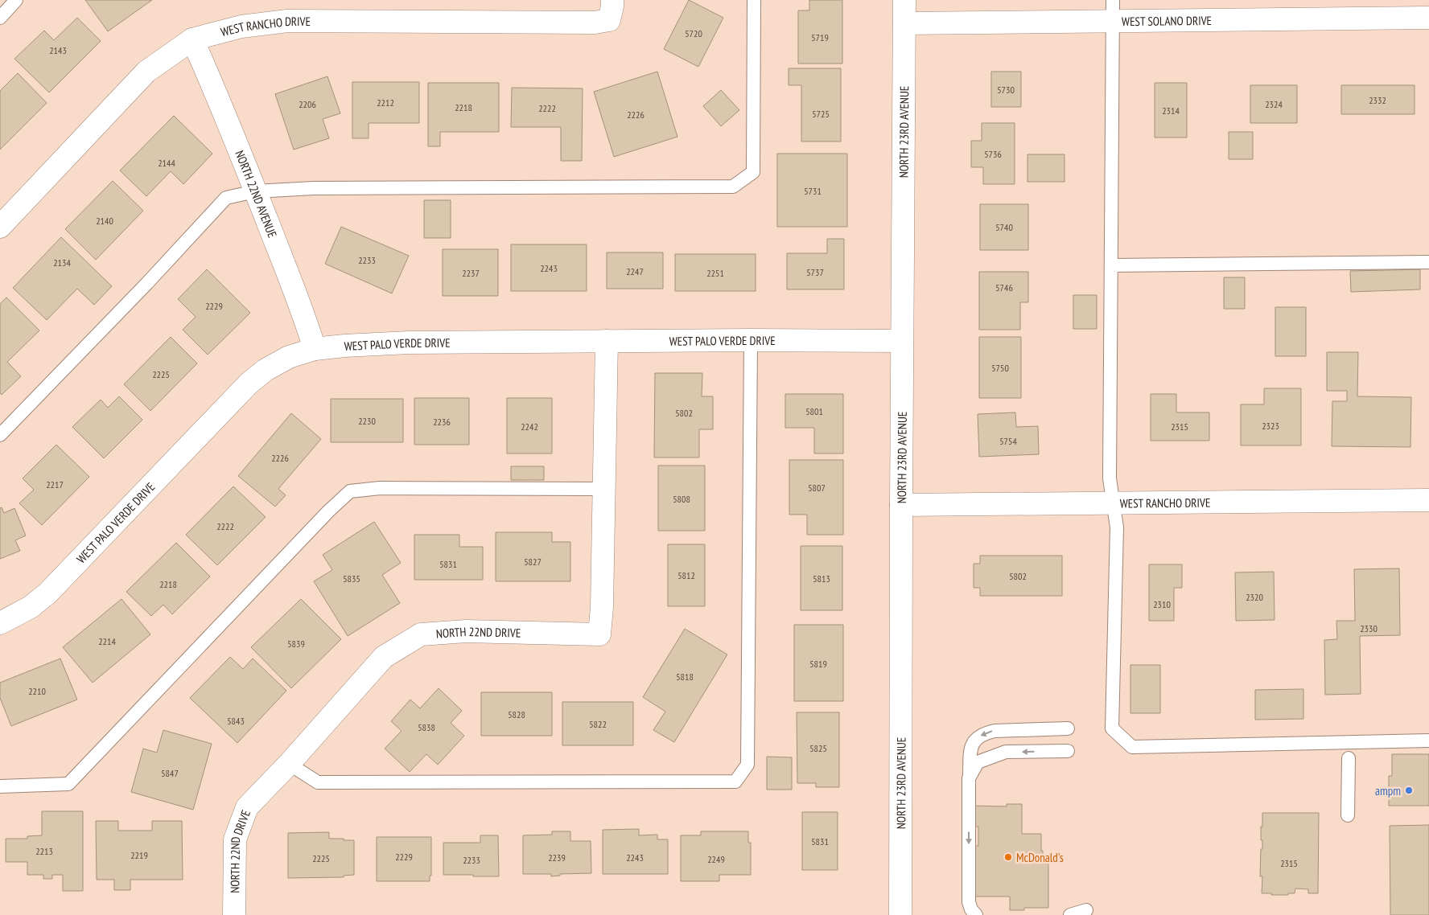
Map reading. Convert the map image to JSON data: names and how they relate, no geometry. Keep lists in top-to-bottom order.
{
  "streets": {
    "street": [
      "WEST SOLANO DRIVE",
      "WEST RANCHO DRIVE",
      "NORTH 23RD AVENUE",
      "NORTH 22ND AVENUE",
      "WEST PALO VERDE DRIVE",
      "NORTH 22ND DRIVE"
    ]
  },
  "crossings": [
    ["WEST SOLANO DRIVE", "NORTH 23RD AVENUE"],
    ["WEST RANCHO DRIVE", "NORTH 23RD AVENUE"],
    ["WEST RANCHO DRIVE", "NORTH 22ND AVENUE"],
    ["NORTH 23RD AVENUE", "WEST PALO VERDE DRIVE"],
    ["NORTH 22ND AVENUE", "WEST PALO VERDE DRIVE"],
    ["WEST PALO VERDE DRIVE", "NORTH 22ND DRIVE"]
  ],
  "places": ["ampm", "McDonald's"],
  "house_numbers": [
    "5720",
    "5719",
    "2143",
    "5730",
    "2332",
    "2212",
    "2206",
    "2324",
    "2218",
    "2222",
    "2314",
    "5725",
    "2226",
    "5736",
    "2144",
    "5731",
    "2140",
    "5740",
    "2233",
    "2134",
    "2243",
    "2247",
    "5737",
    "2237",
    "2251",
    "5746",
    "2229",
    "5750",
    "2225",
    "5801",
    "5802",
    "2230",
    "2236",
    "2323",
    "2242",
    "2315",
    "5754",
    "2226",
    "2217",
    "5807",
    "5808",
    "2222",
    "5827",
    "5831",
    "5812",
    "5802",
    "5835",
    "5813",
    "2218",
    "2320",
    "2310",
    "2330",
    "2214",
    "5839",
    "5819",
    "5818",
    "2210",
    "5828",
    "5843",
    "5822",
    "5838",
    "5825",
    "5847",
    "5831",
    "2213",
    "2219",
    "2229",
    "2239",
    "2243",
    "2225",
    "2249",
    "2233",
    "2315"
  ]
}
